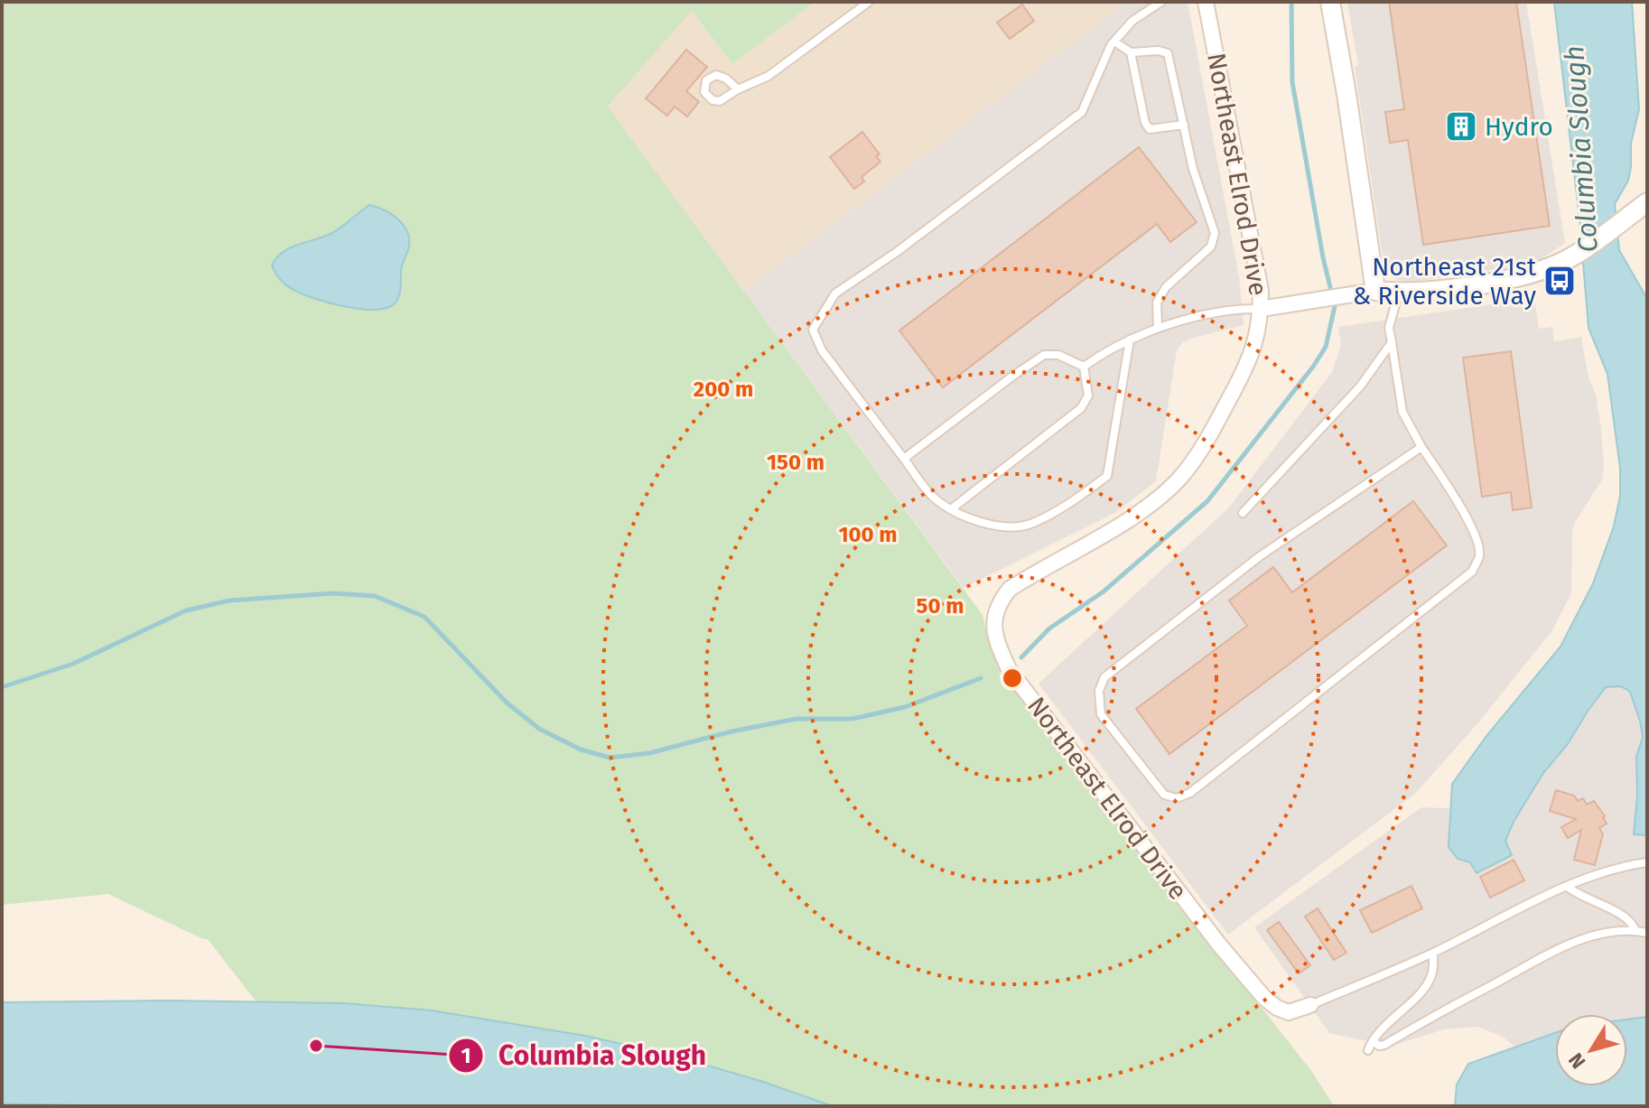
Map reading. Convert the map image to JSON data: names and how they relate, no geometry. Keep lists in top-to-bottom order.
{
  "streets": {
    "street": ["Northeast Elrod Drive"]
  },
  "water": ["Columbia Slough"],
  "places": {
    "building": ["Hydro"],
    "bus stop": ["Northeast 21st & Riverside Way"],
    "other": ["Columbia Slough"]
  },
  "north": "bottom left",
  "rings": [
    "200 m",
    "150 m",
    "100 m",
    "50 m"
  ]
}
